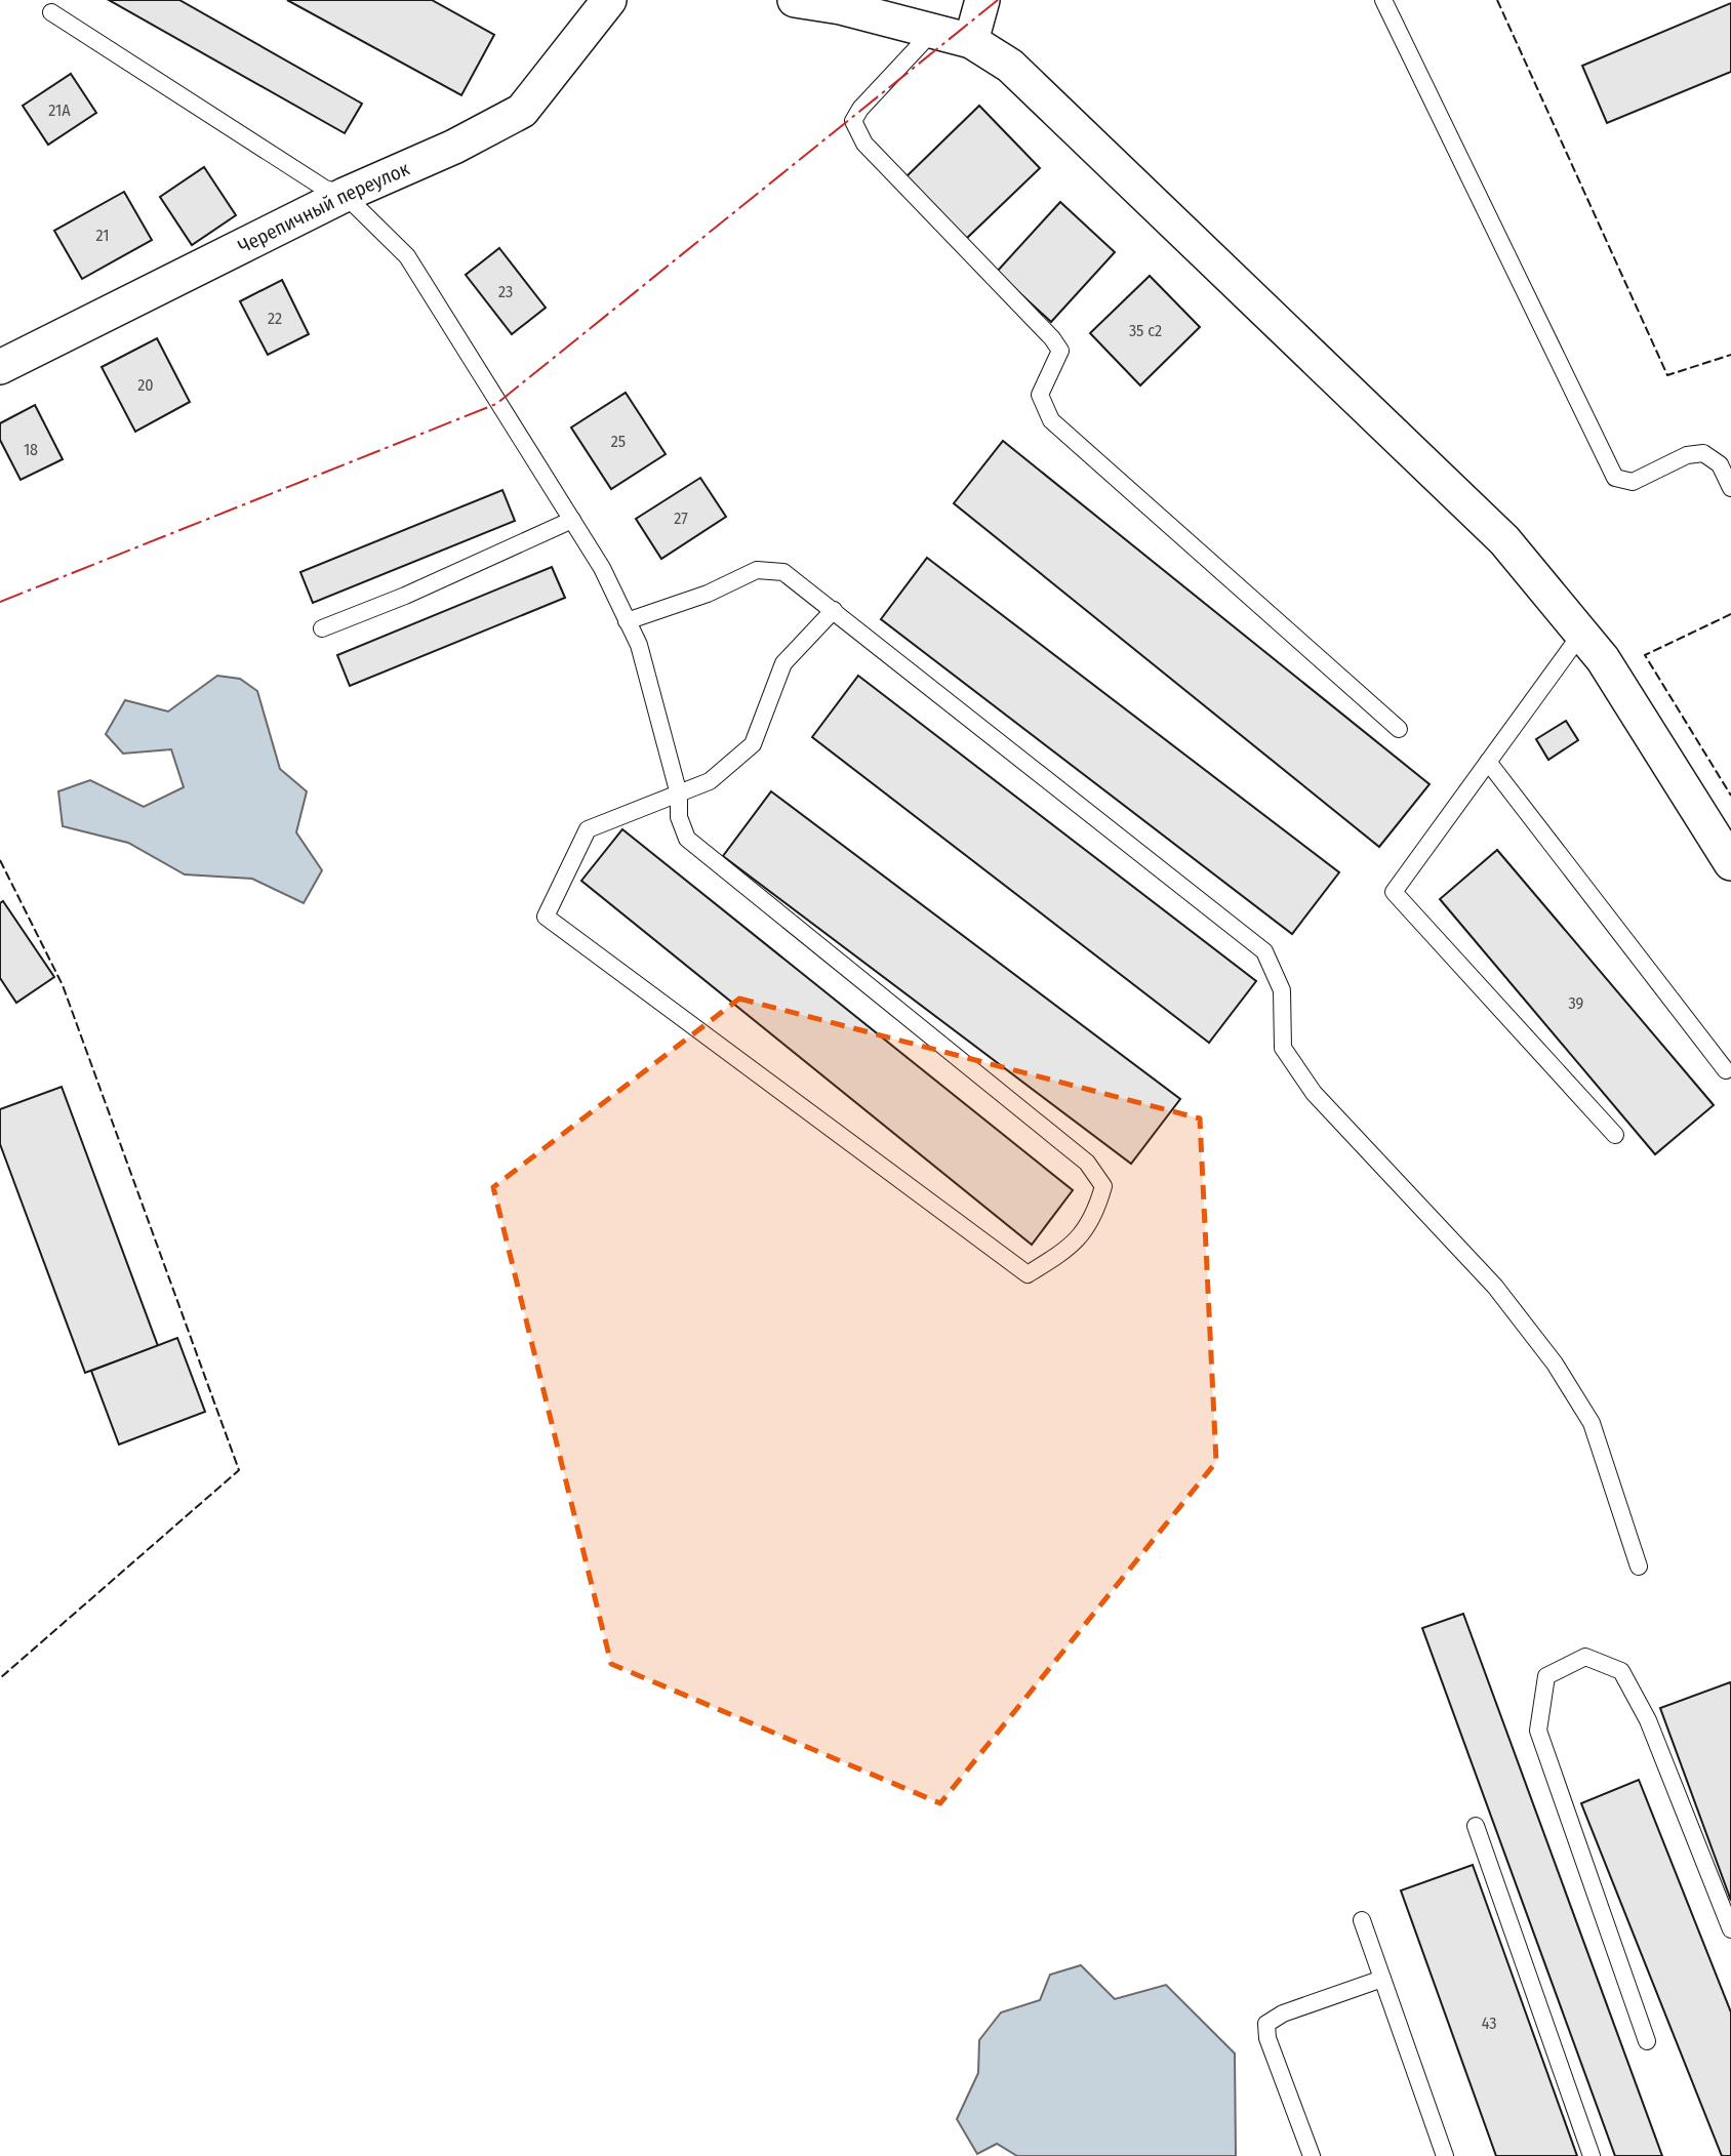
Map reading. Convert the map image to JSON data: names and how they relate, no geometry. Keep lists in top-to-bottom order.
{
  "streets": {
    "street": ["Черепичный переулок"]
  },
  "house_numbers": [
    "21А",
    "21",
    "23",
    "22",
    "35 с2",
    "20",
    "25",
    "18",
    "27",
    "39",
    "43"
  ]
}
